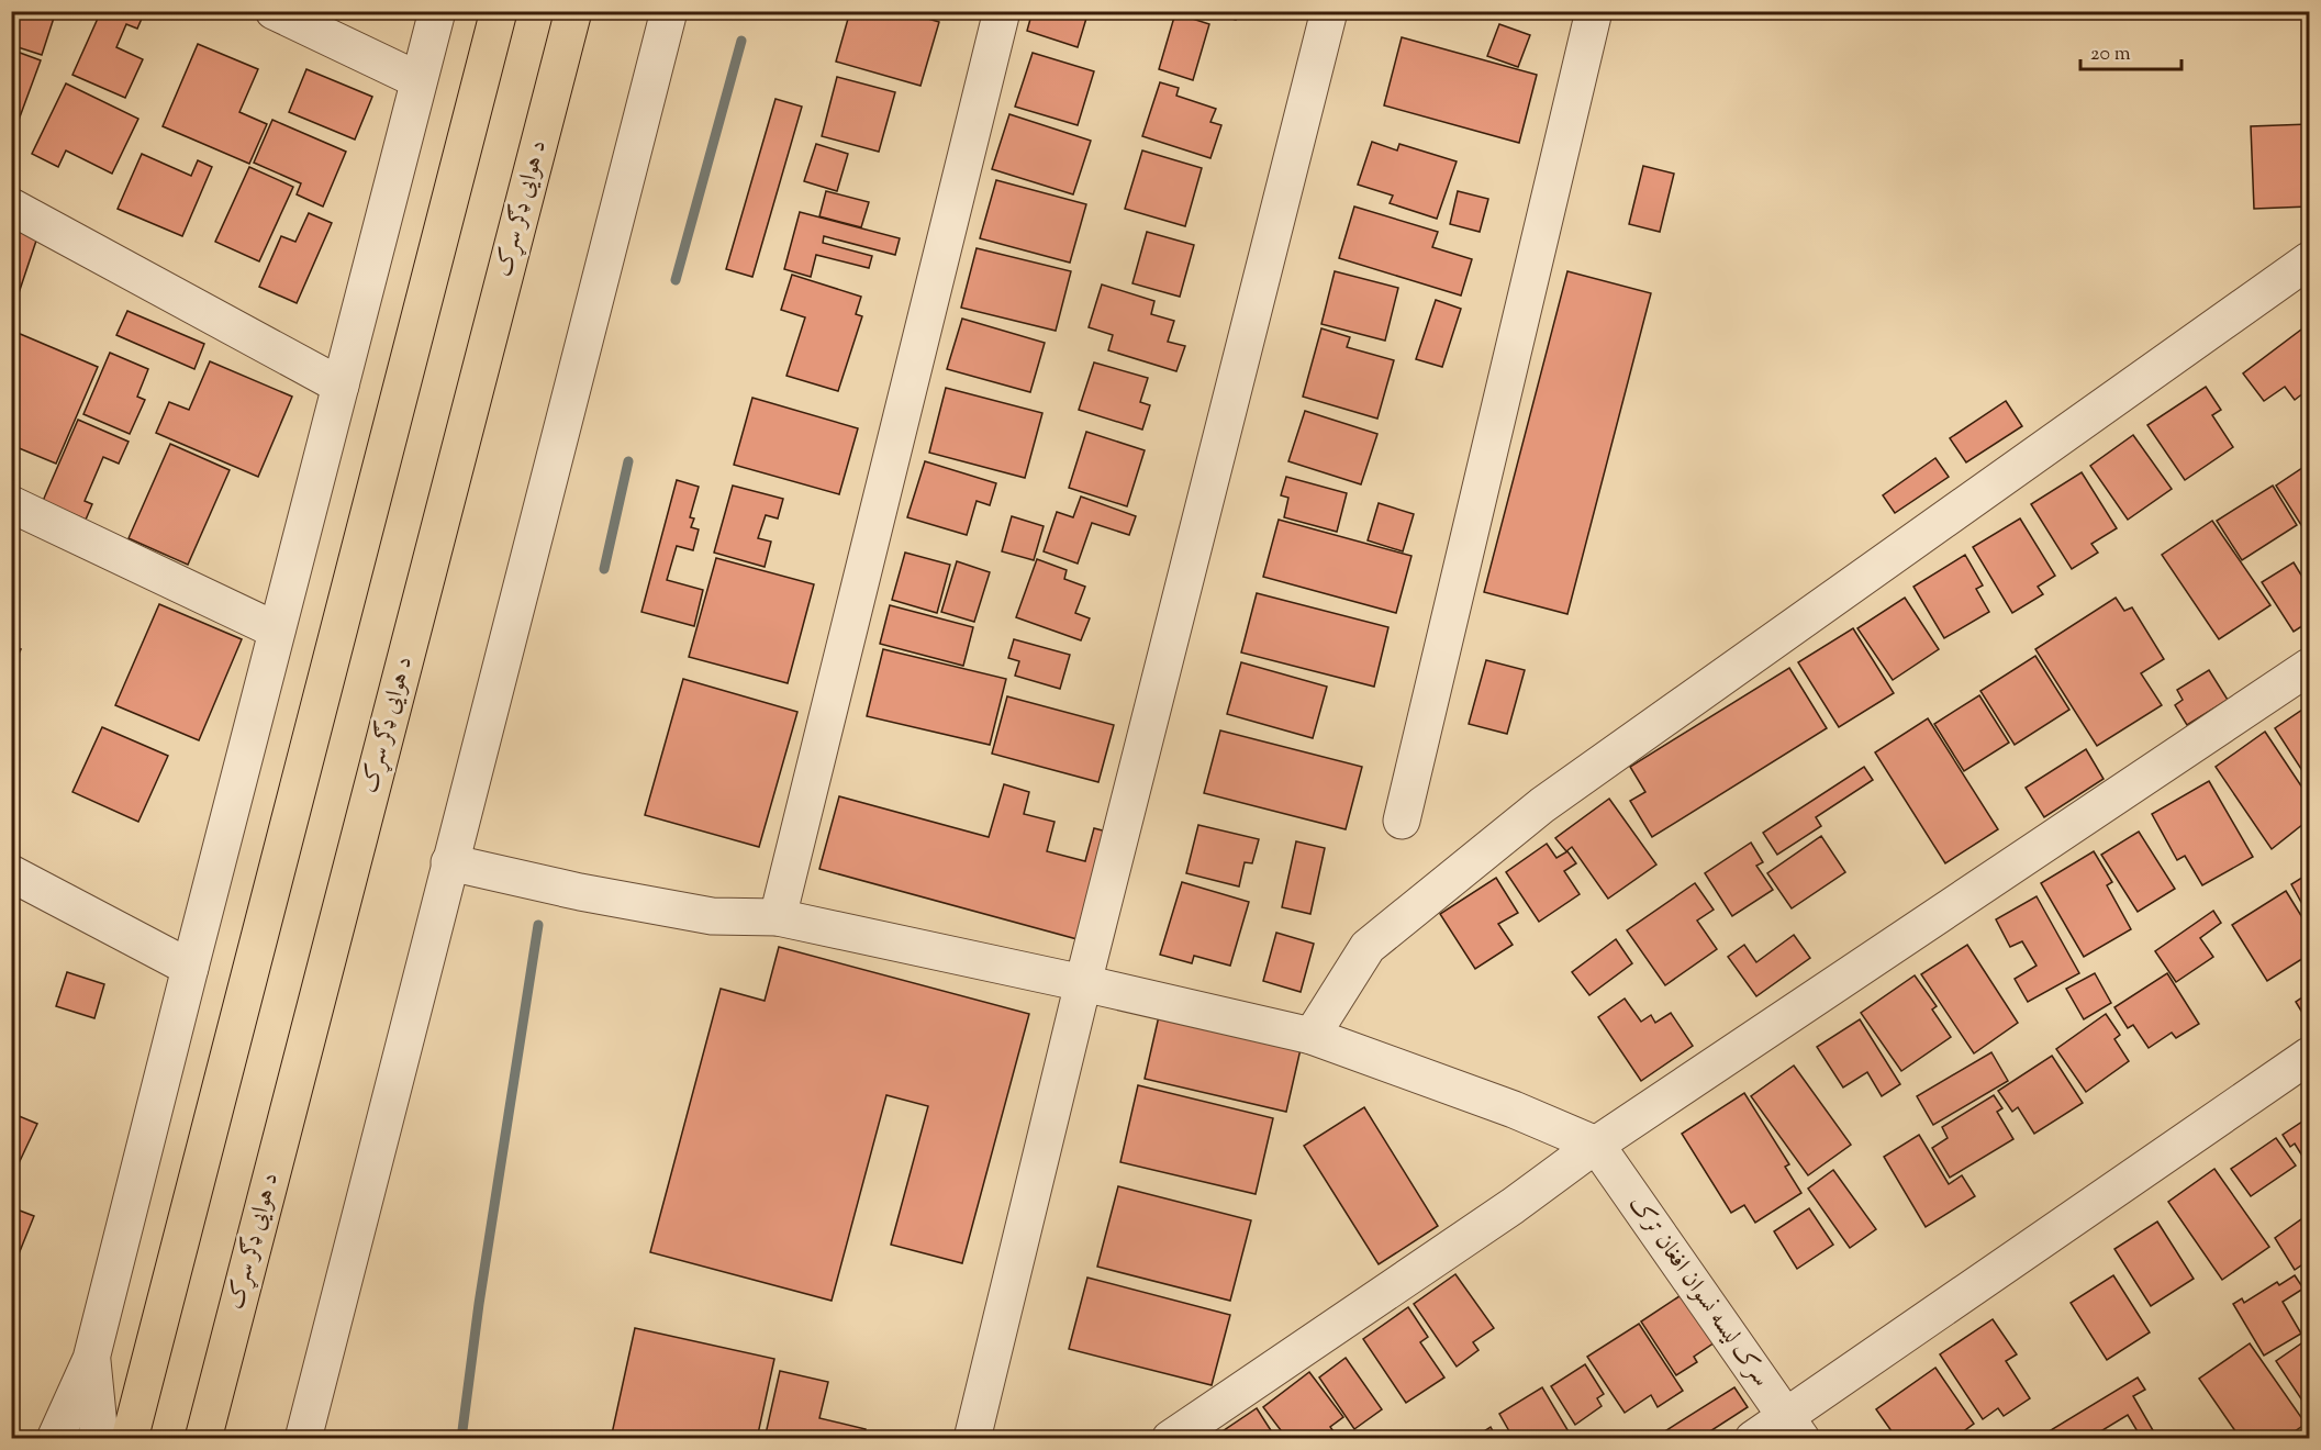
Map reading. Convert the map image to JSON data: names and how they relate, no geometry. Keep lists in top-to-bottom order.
{
  "streets": {
    "main road": ["د هوایی ډګر سړک"],
    "street": ["سرک لیسه نسوان افغان‌ ترک"]
  },
  "scale_bar": "20 m"
}
